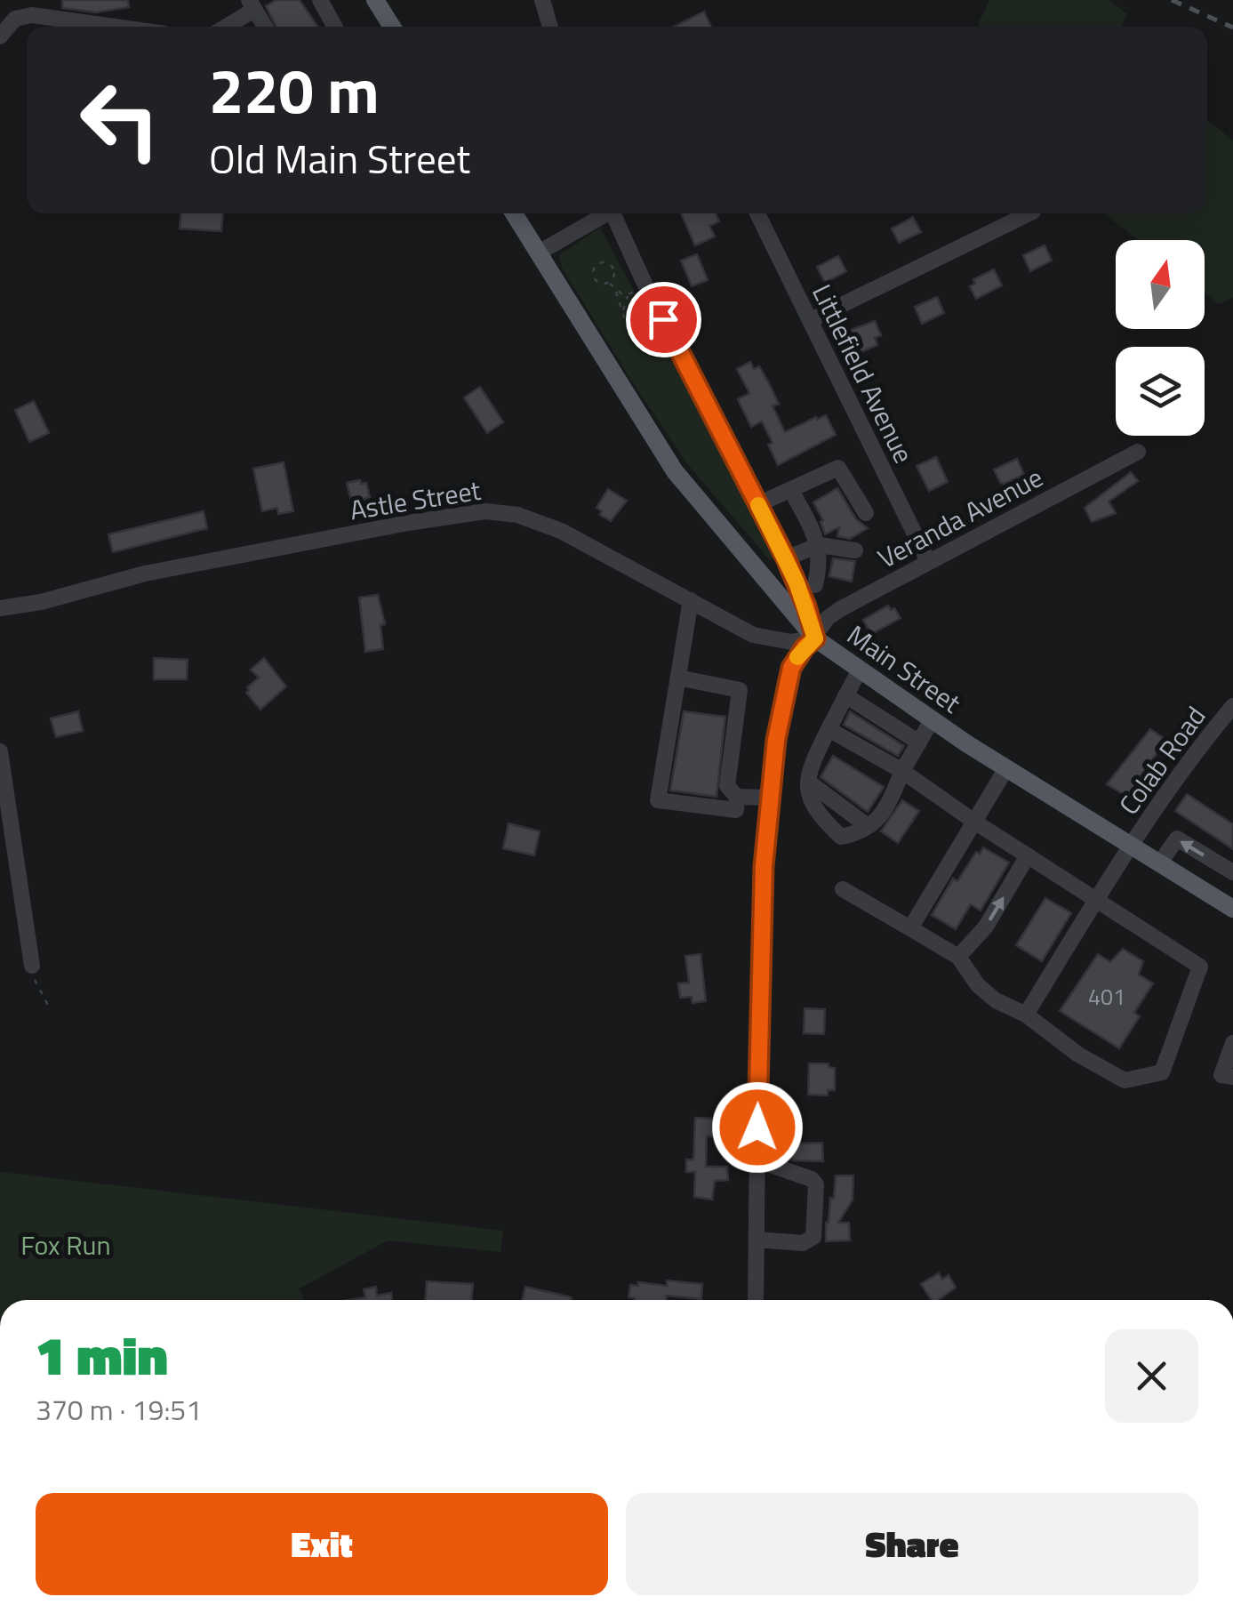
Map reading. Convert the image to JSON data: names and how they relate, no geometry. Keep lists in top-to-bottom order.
{
  "streets": {
    "main road": ["Main Street"],
    "street": [
      "Littlefield Avenue",
      "Astle Street",
      "Veranda Avenue",
      "Colab Road"
    ]
  },
  "crossings": [
    ["Littlefield Avenue", "Veranda Avenue"],
    ["Astle Street", "Veranda Avenue"],
    ["Astle Street", "Main Street"],
    ["Veranda Avenue", "Main Street"],
    ["Main Street", "Colab Road"]
  ],
  "parks": ["Fox Run"],
  "house_numbers": ["401"],
  "north": "top",
  "page": {
    "turn": ["220 m", "Old Main Street"],
    "heading": ["1 min", "370 m · 19:51"],
    "buttons": ["Exit", "Share"]
  }
}
